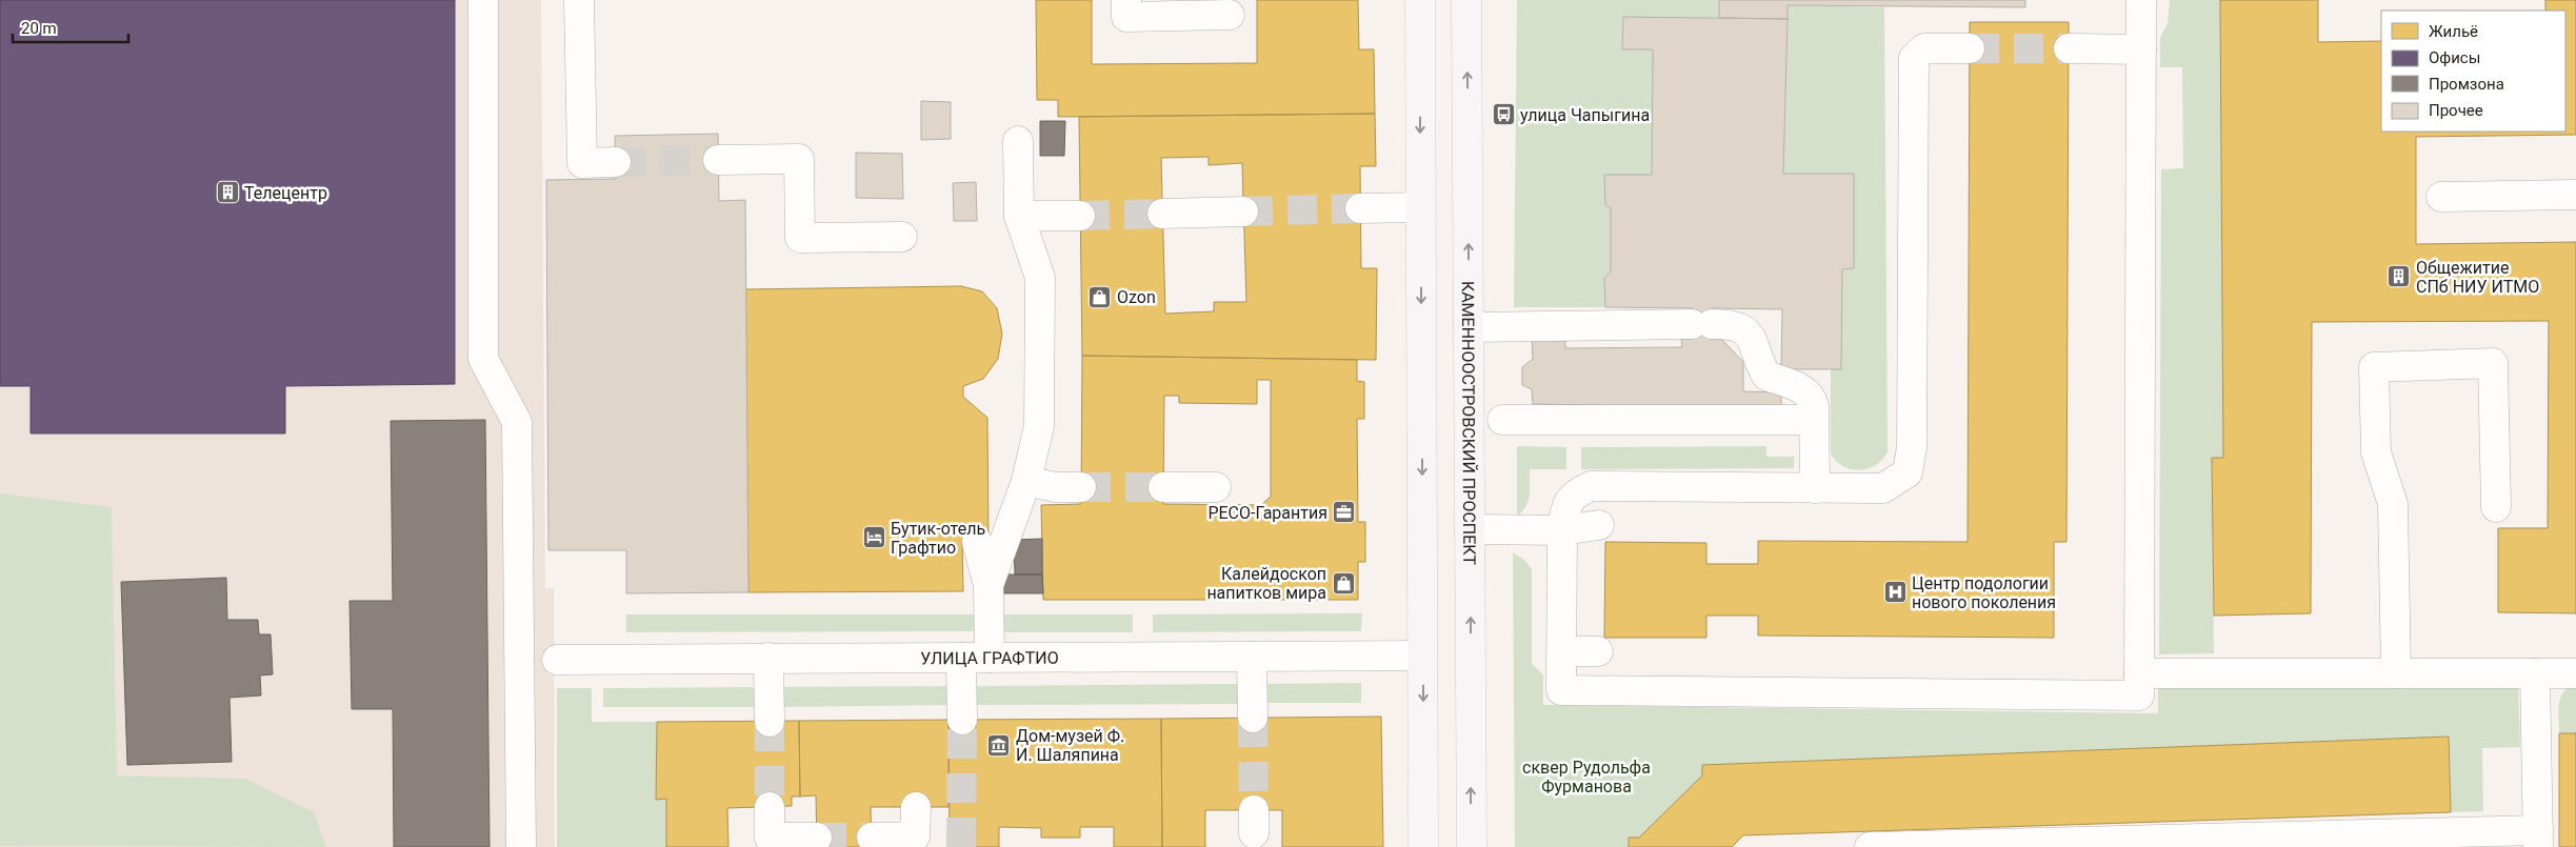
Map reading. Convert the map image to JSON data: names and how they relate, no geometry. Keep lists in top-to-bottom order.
{
  "streets": {
    "main road": ["КАМЕННООСТРОВСКИЙ ПРОСПЕКТ"],
    "street": ["УЛИЦА ГРАФТИО"]
  },
  "parks": ["сквер Рудольфа Фурманова"],
  "places": {
    "bus stop": ["улица Чапыгина"],
    "building": ["Телецентр", "Общежитие СПб НИУ ИТМО"],
    "shop": ["Ozon", "Калейдоскоп напитков мира"],
    "office": ["РЕСО-Гарантия"],
    "hotel": ["Бутик-отель Графтио"],
    "hospital": ["Центр подологии нового поколения"],
    "museum": ["Дом-музей Ф. И. Шаляпина"]
  },
  "legend": [
    "Жильё",
    "Офисы",
    "Промзона",
    "Прочее"
  ],
  "scale_bar": "20 m"
}
